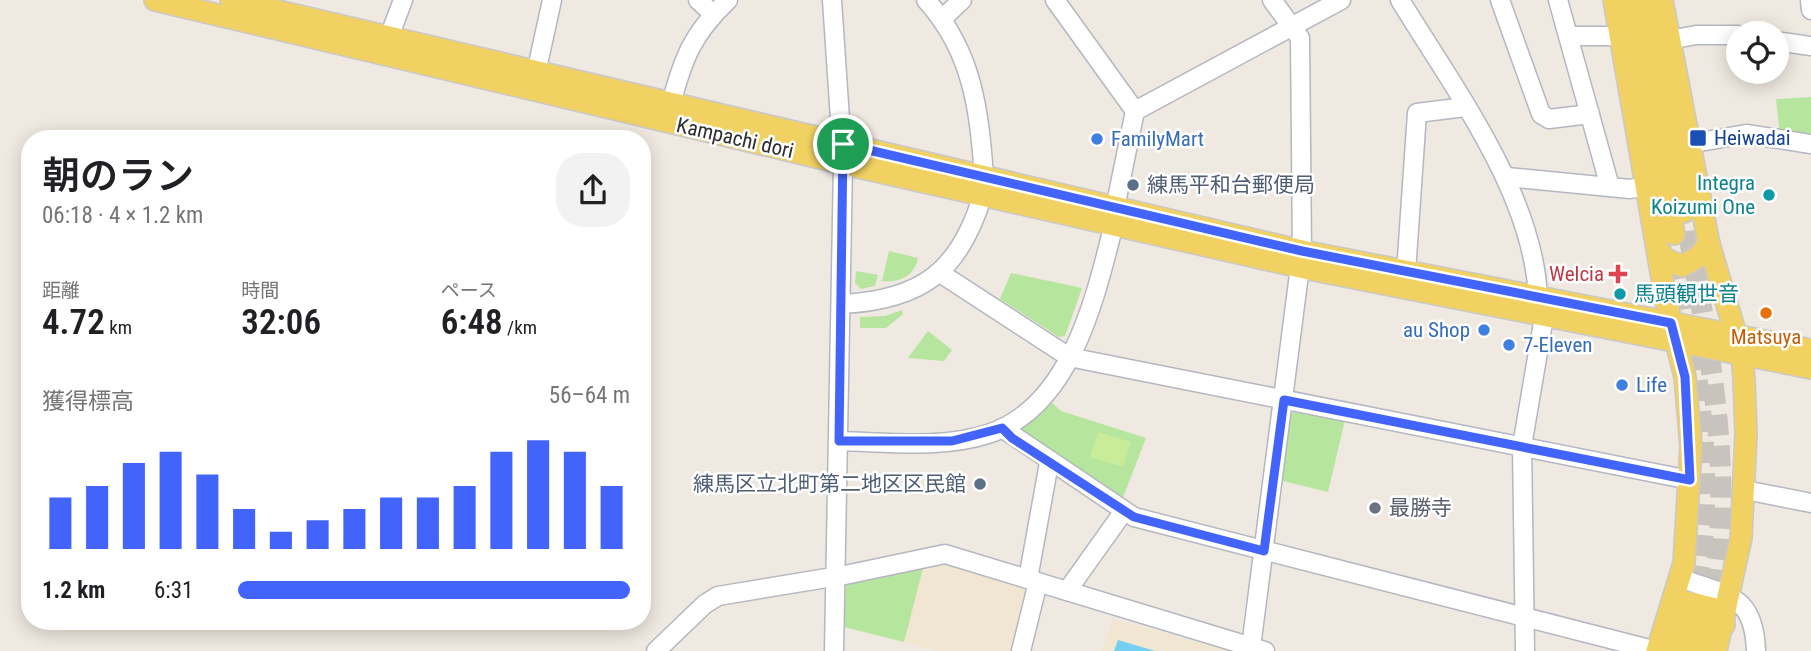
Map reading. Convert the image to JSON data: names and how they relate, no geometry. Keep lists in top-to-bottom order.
{
  "streets": {
    "main road": ["Kampachi dori"]
  },
  "places": {
    "transit": ["Heiwadai"],
    "other": [
      "FamilyMart",
      "練馬平和台郵便局",
      "Integra Koizumi One",
      "馬頭観世音",
      "Matsuya",
      "au Shop",
      "7-Eleven",
      "Life",
      "練馬区立北町第二地区区民館",
      "最勝寺"
    ],
    "health": ["Welcia"]
  },
  "page": {
    "heading": ["朝のラン", "06:18 · 4 × 1.2 km"],
    "stats": [
      ["距離", "4.72 km"],
      ["時間", "32:06"],
      ["ペース", "6:48 /km"]
    ],
    "chart": ["獲得標高", "56–64 m"],
    "list": [
      {
        "name": "1.2 km",
        "note": "6:31"
      }
    ]
  }
}
